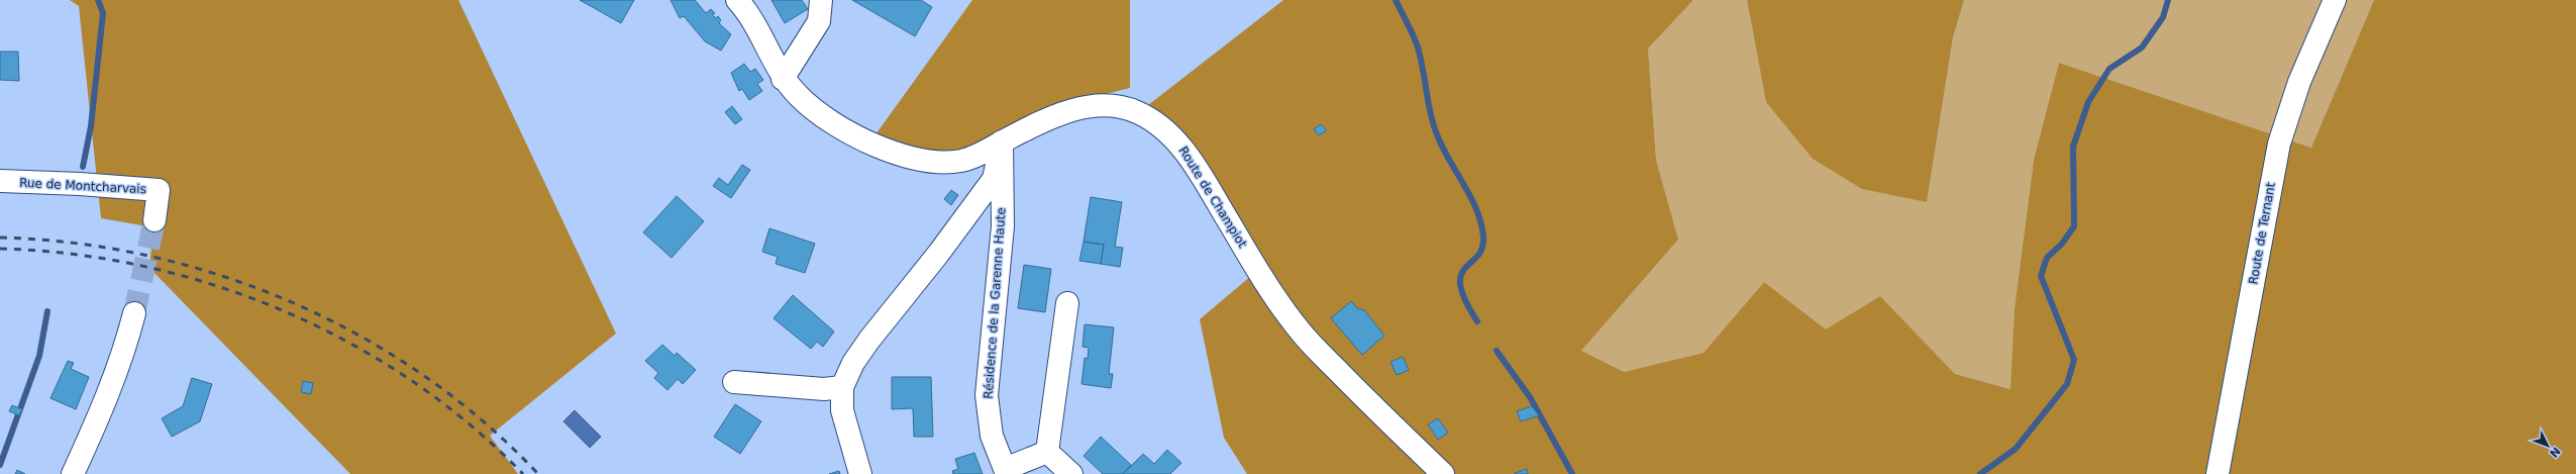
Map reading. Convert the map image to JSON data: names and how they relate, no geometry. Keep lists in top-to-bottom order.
{
  "streets": {
    "street": [
      "Rue de Montcharvais",
      "Route de Champiot",
      "Route de Ternant",
      "Résidence de la Garenne Haute"
    ]
  },
  "crossings": [
    ["Route de Champiot", "Résidence de la Garenne Haute"]
  ],
  "north": "bottom right"
}
